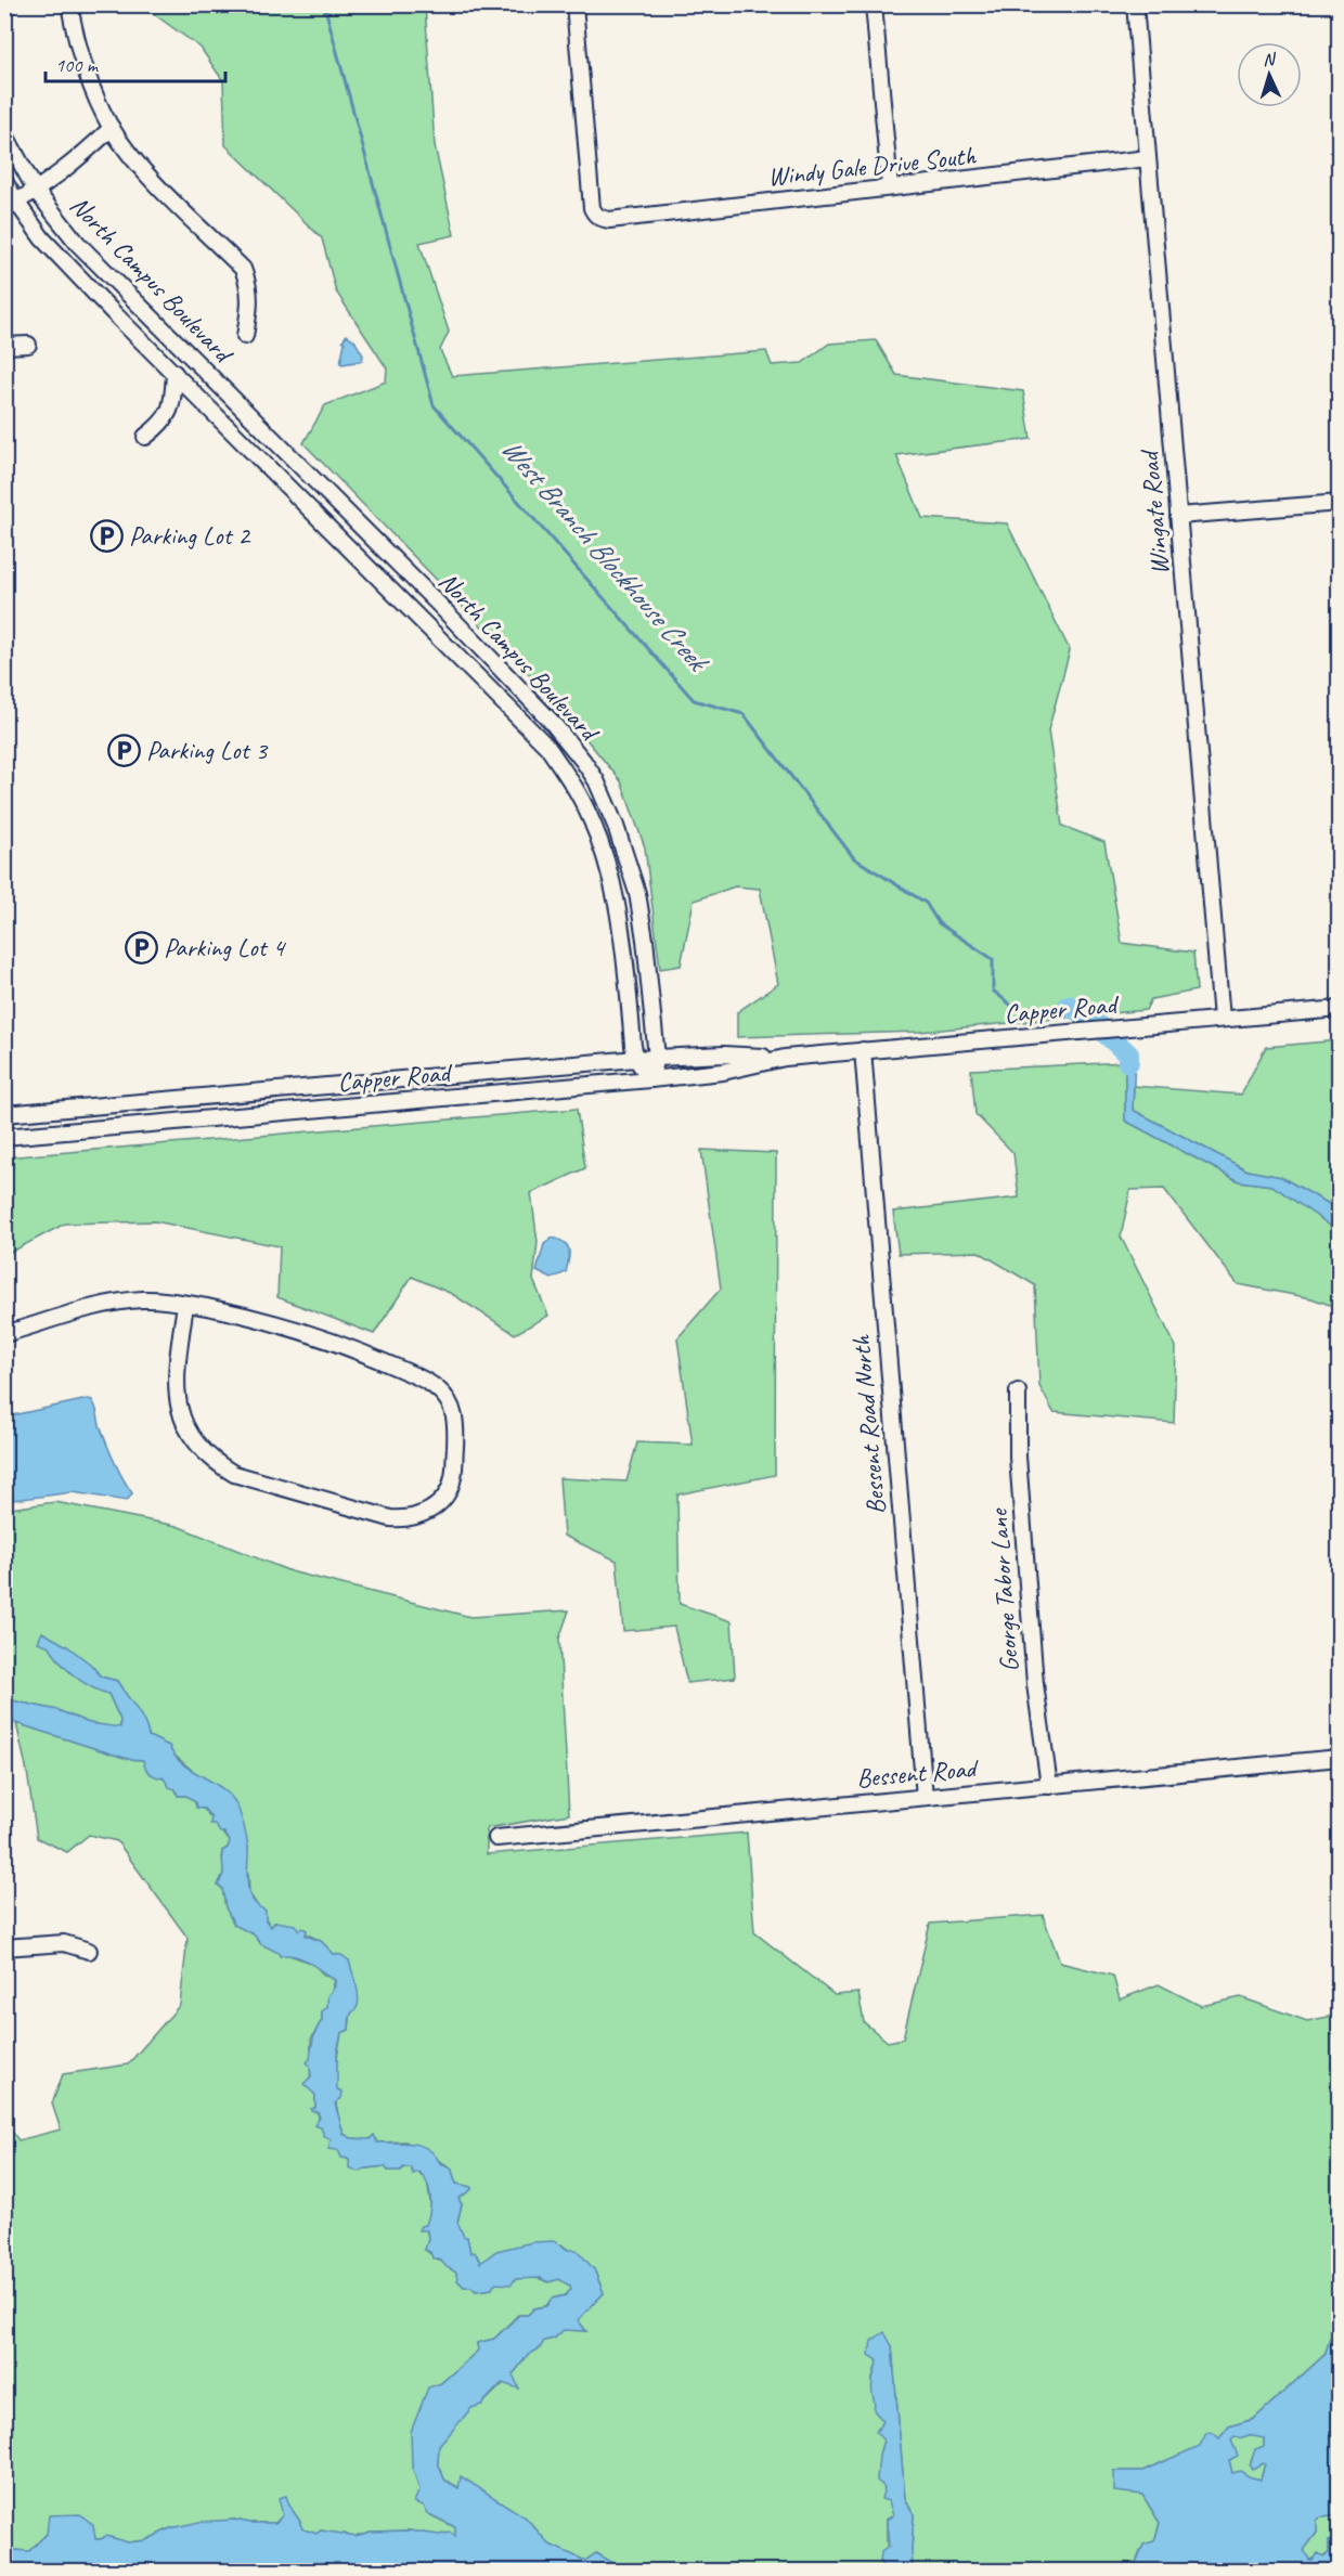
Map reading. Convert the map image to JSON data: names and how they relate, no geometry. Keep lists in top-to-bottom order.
{
  "streets": {
    "street": [
      "Windy Gale Drive South",
      "North Campus Boulevard",
      "Wingate Road",
      "Capper Road",
      "Bessent Road North",
      "George Tabor Lane",
      "Bessent Road"
    ]
  },
  "crossings": [
    ["Windy Gale Drive South", "Wingate Road"],
    ["North Campus Boulevard", "Capper Road"],
    ["Wingate Road", "Capper Road"],
    ["Capper Road", "Bessent Road North"],
    ["Bessent Road North", "Bessent Road"],
    ["George Tabor Lane", "Bessent Road"]
  ],
  "water": ["West Branch Blockhouse Creek"],
  "places": {
    "parking": ["Parking Lot 2", "Parking Lot 3", "Parking Lot 4"]
  },
  "scale_bar": "100 m",
  "north": "top"
}
